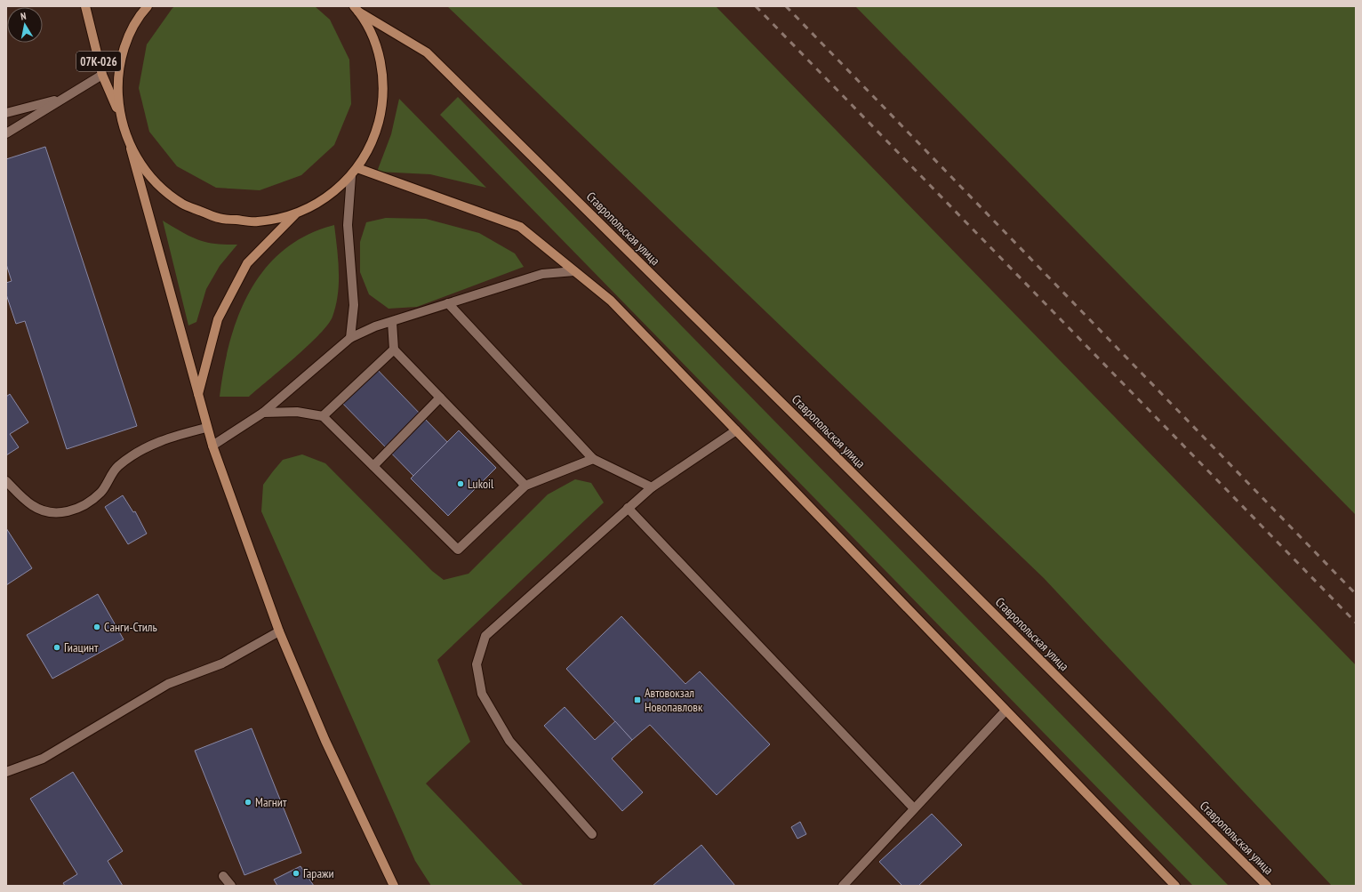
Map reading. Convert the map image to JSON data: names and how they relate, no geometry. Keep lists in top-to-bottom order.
{
  "streets": {
    "main road": ["07К-026", "Ставропольская улица"]
  },
  "places": {
    "other": [
      "Lukoil",
      "Санги-Стиль",
      "Гиацинт",
      "Магнит",
      "Гаражи"
    ],
    "transit": ["Автовокзал Новопавловк"]
  },
  "north": "top"
}
